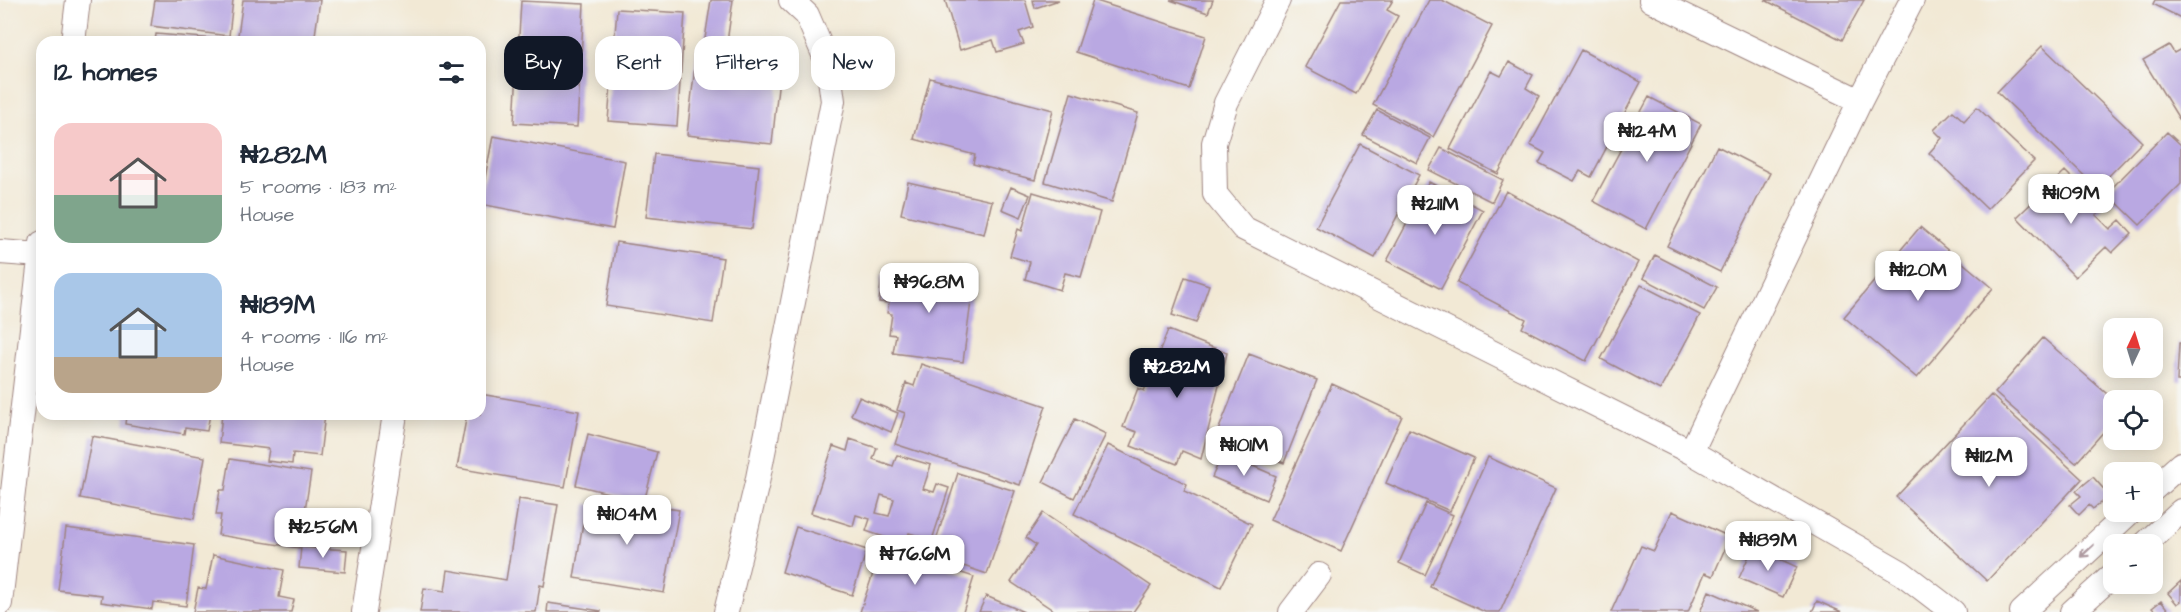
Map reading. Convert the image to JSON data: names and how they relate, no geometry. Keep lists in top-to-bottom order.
{
  "north": "top",
  "page": {
    "chip": [
      "Buy",
      "Rent",
      "Filters",
      "New"
    ],
    "heading": "12 homes",
    "list": [
      {
        "name": "₦282M",
        "note": "5 rooms · 183 m² · House"
      },
      {
        "name": "₦189M",
        "note": "4 rooms · 116 m² · House"
      }
    ],
    "price": [
      "₦124M",
      "₦109M",
      "₦211M",
      "₦120M",
      "₦96.8M",
      "₦282M",
      "₦101M",
      "₦112M",
      "₦104M",
      "₦256M",
      "₦189M",
      "₦76.6M"
    ],
    "map_buttons": ["+", "−"]
  }
}
